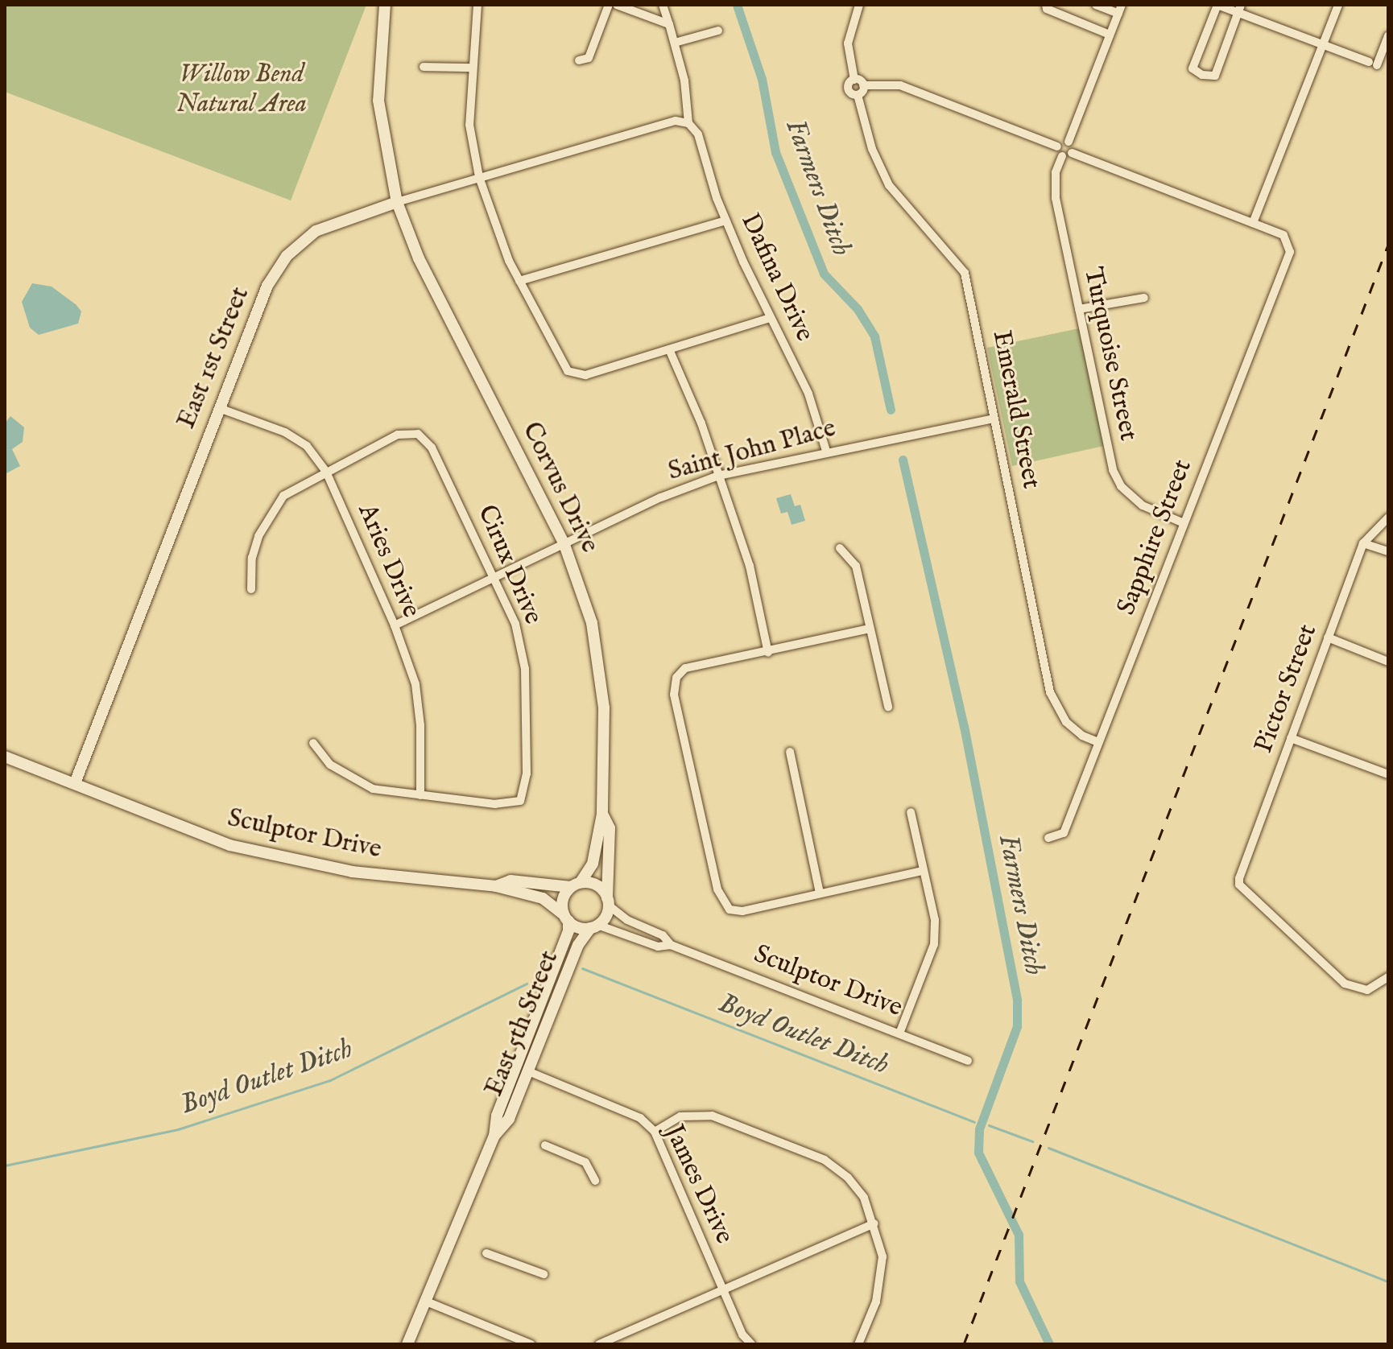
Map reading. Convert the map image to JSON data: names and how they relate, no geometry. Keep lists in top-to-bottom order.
{
  "streets": {
    "street": [
      "Dafina Drive",
      "Turquoise Street",
      "East 1st Street",
      "Emerald Street",
      "Saint John Place",
      "Corvus Drive",
      "Sapphire Street",
      "Aries Drive",
      "Cirux Drive",
      "Pictor Street",
      "Sculptor Drive",
      "East 5th Street",
      "James Drive"
    ]
  },
  "crossings": [
    ["Dafina Drive", "Saint John Place"],
    ["Turquoise Street", "Sapphire Street"],
    ["East 1st Street", "Corvus Drive"],
    ["East 1st Street", "Aries Drive"],
    ["East 1st Street", "Sculptor Drive"],
    ["Emerald Street", "Saint John Place"],
    ["Emerald Street", "Sapphire Street"],
    ["Saint John Place", "Corvus Drive"],
    ["Saint John Place", "Aries Drive"],
    ["Saint John Place", "Cirux Drive"],
    ["Corvus Drive", "Sculptor Drive"],
    ["Corvus Drive", "East 5th Street"],
    ["Aries Drive", "Cirux Drive"],
    ["Sculptor Drive", "East 5th Street"],
    ["East 5th Street", "James Drive"]
  ],
  "water": ["Farmers Ditch", "Boyd Outlet Ditch"],
  "parks": ["Willow Bend Natural Area"]
}
